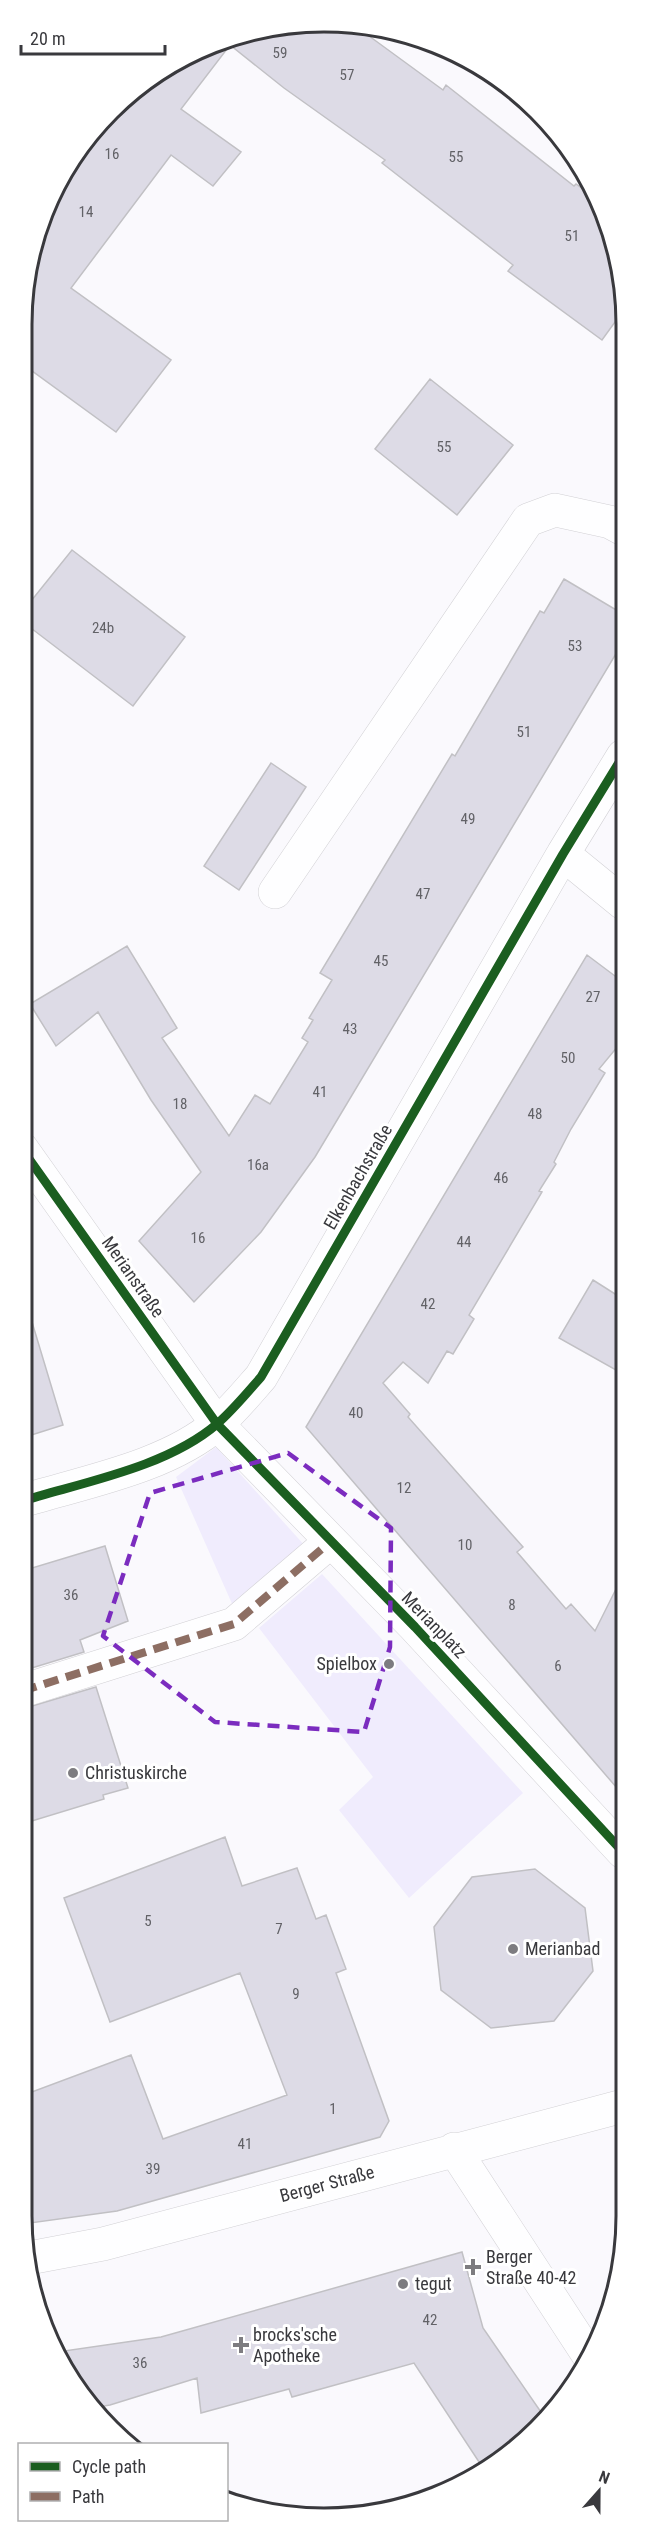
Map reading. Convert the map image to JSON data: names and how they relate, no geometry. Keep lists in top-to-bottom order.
{
  "streets": {
    "street": [
      "Elkenbachstraße",
      "Merianstraße",
      "Merianplatz",
      "Berger Straße"
    ]
  },
  "crossings": [
    ["Elkenbachstraße", "Merianstraße"],
    ["Elkenbachstraße", "Merianplatz"],
    ["Merianstraße", "Merianplatz"]
  ],
  "places": {
    "other": [
      "Spielbox",
      "Christuskirche",
      "Merianbad",
      "tegut"
    ],
    "health": ["Berger Straße 40-42", "brocks'sche Apotheke"]
  },
  "house_numbers": [
    "59",
    "57",
    "16",
    "55",
    "14",
    "51",
    "55",
    "24b",
    "53",
    "51",
    "49",
    "47",
    "45",
    "27",
    "43",
    "50",
    "41",
    "18",
    "48",
    "16a",
    "46",
    "16",
    "44",
    "42",
    "40",
    "12",
    "10",
    "36",
    "8",
    "6",
    "5",
    "7",
    "9",
    "1",
    "41",
    "39",
    "42",
    "36"
  ],
  "legend": ["Cycle path", "Path"],
  "scale_bar": "20 m",
  "north": "top"
}
